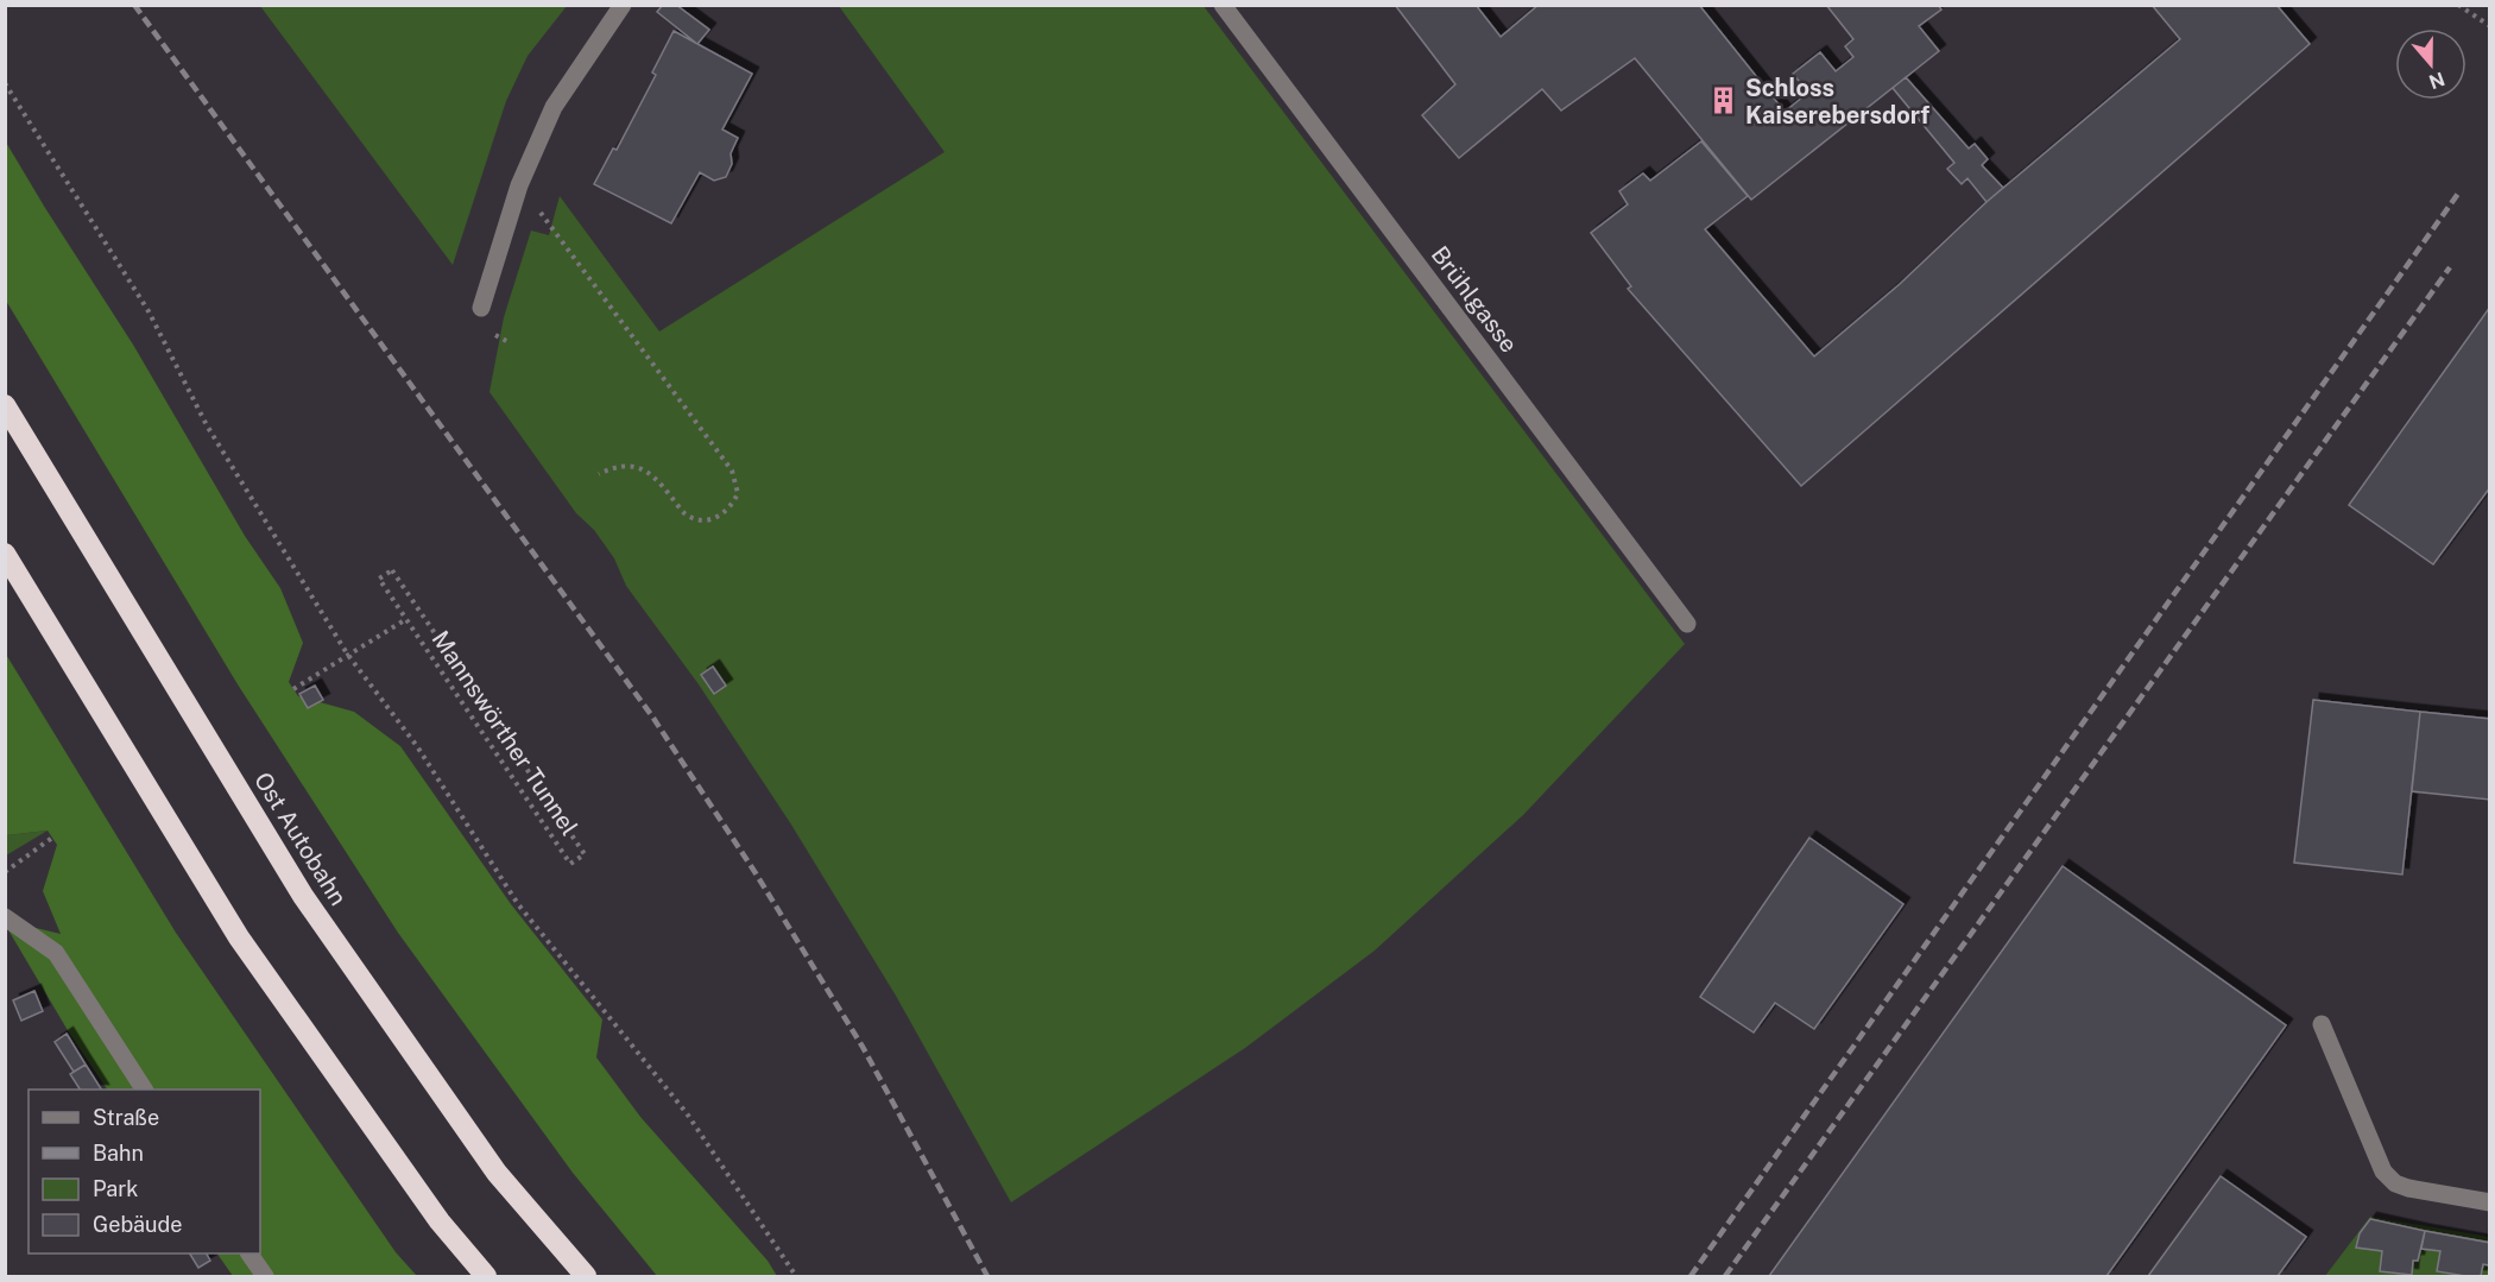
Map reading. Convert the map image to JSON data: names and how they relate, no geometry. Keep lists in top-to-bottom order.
{
  "streets": {
    "highway": ["Ost Autobahn"],
    "street": ["Brühlgasse"],
    "path": ["Mannswörther Tunnel"]
  },
  "places": {
    "building": ["Schloss Kaiserebersdorf"]
  },
  "legend": [
    "Straße",
    "Bahn",
    "Park",
    "Gebäude"
  ],
  "north": "bottom"
}
